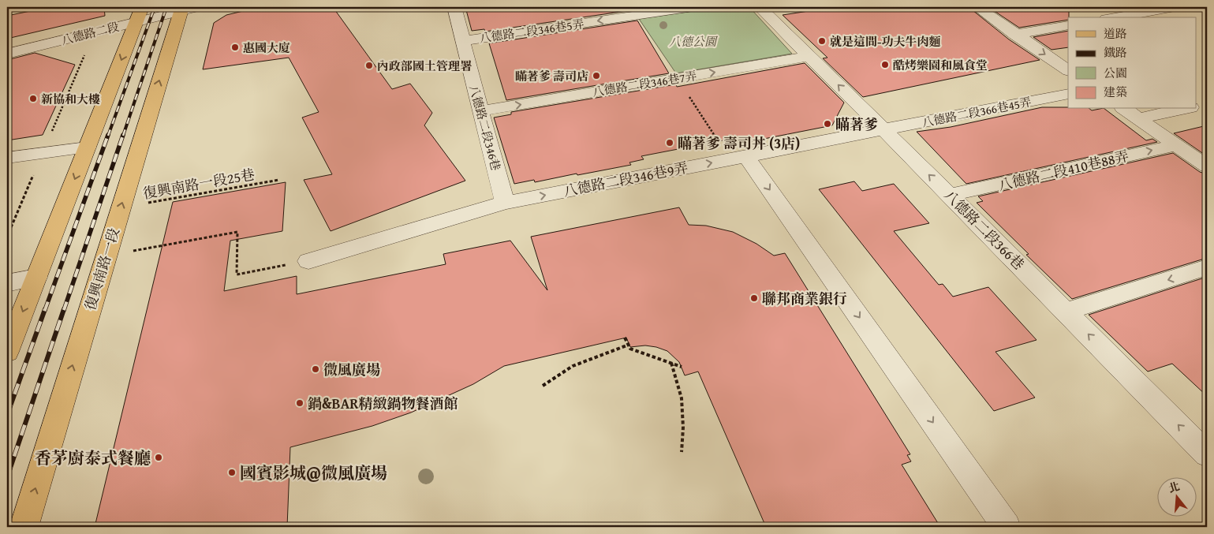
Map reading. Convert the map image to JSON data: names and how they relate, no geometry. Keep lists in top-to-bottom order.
{
  "streets": {
    "main road": ["復興南路一段"],
    "street": [
      "八德路二段346巷5弄",
      "八德路二段",
      "八德路二段346巷7弄",
      "八德路二段366巷45弄",
      "八德路二段346巷",
      "八德路二段410巷88弄",
      "八德路二段346巷9弄",
      "八德路二段366巷"
    ],
    "path": ["復興南路一段25巷"]
  },
  "crossings": [
    ["八德路二段346巷5弄", "八德路二段346巷"],
    ["八德路二段", "復興南路一段"],
    ["八德路二段346巷7弄", "八德路二段346巷"],
    ["八德路二段346巷7弄", "八德路二段366巷"],
    ["八德路二段366巷45弄", "八德路二段346巷9弄"],
    ["八德路二段366巷45弄", "八德路二段366巷"],
    ["八德路二段346巷", "八德路二段346巷9弄"],
    ["八德路二段410巷88弄", "八德路二段366巷"],
    ["復興南路一段25巷", "復興南路一段"]
  ],
  "one_way": ["八德路二段346巷5弄", "八德路二段346巷7弄", "八德路二段346巷9弄"],
  "parks": ["八德公園"],
  "places": [
    "就是這間-功夫牛肉麵",
    "惠國大廈",
    "酷烤樂園和風食堂",
    "內政部國土管理署",
    "瞞著爹 壽司店",
    "新協和大樓",
    "瞞著爹",
    "瞞著爹 壽司丼 (3店)",
    "聯邦商業銀行",
    "微風廣場",
    "鍋&BAR精緻鍋物餐酒館",
    "香茅廚泰式餐廳",
    "國賓影城@微風廣場"
  ],
  "legend": [
    "道路",
    "鐵路",
    "公園",
    "建築"
  ],
  "north": "top"
}
